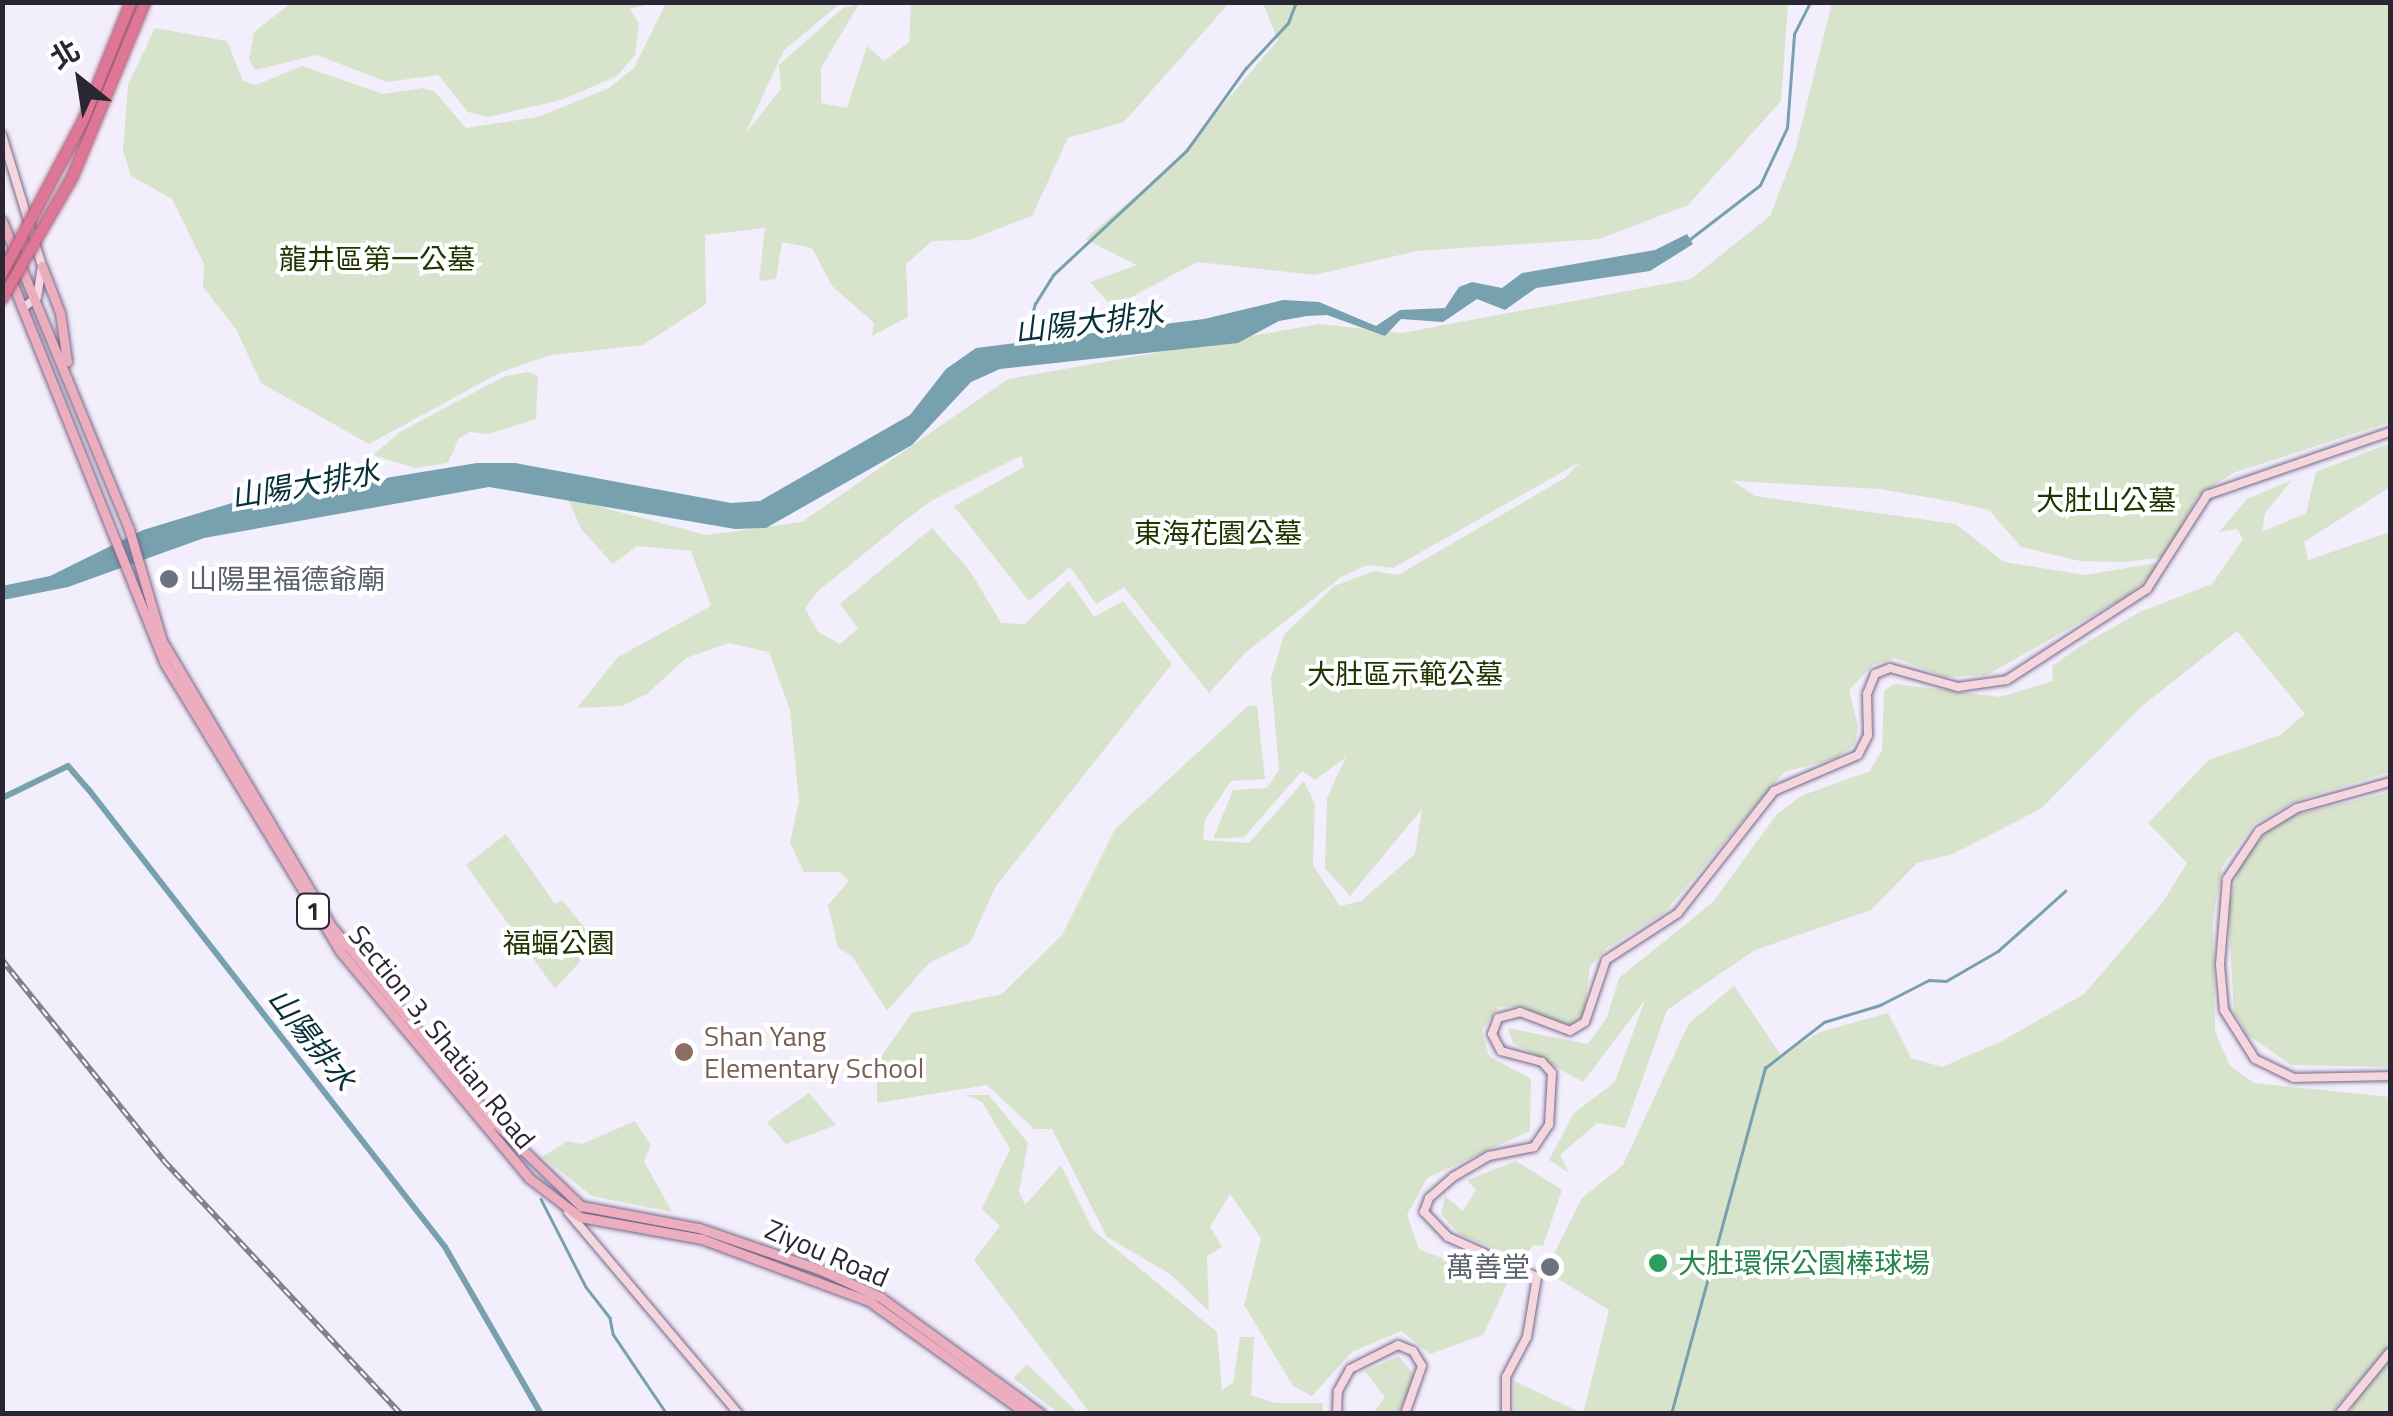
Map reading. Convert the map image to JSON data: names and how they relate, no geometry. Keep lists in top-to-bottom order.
{
  "streets": {
    "main road": ["1", "Section 3, Shatian Road", "Ziyou Road"]
  },
  "crossings": [
    ["1", "Section 3, Shatian Road"],
    ["Section 3, Shatian Road", "Ziyou Road"]
  ],
  "water": ["山陽大排水", "山陽排水"],
  "parks": [
    "龍井區第一公墓",
    "大肚山公墓",
    "東海花園公墓",
    "大肚區示範公墓",
    "福蝠公園"
  ],
  "places": [
    "山陽里福德爺廟",
    "Shan Yang Elementary School",
    "大肚環保公園棒球場",
    "萬善堂"
  ],
  "north": "top left"
}
